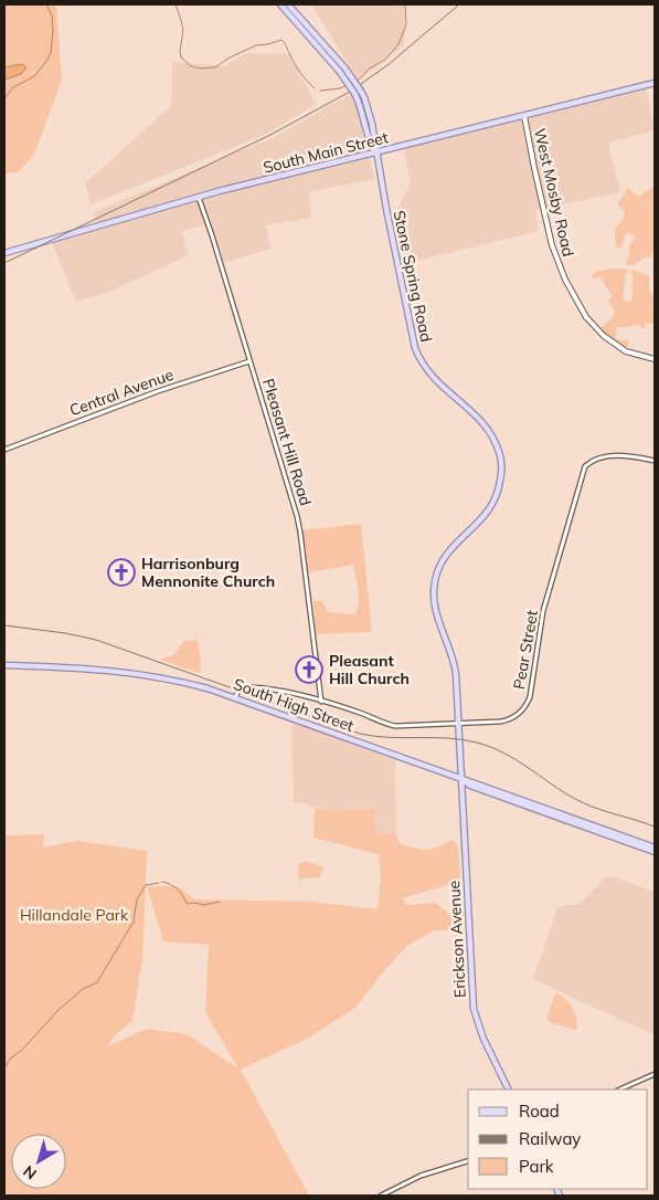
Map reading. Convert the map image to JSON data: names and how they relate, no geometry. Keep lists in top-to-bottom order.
{
  "streets": {
    "main road": [
      "South Main Street",
      "West Mosby Road",
      "Stone Spring Road",
      "South High Street",
      "Erickson Avenue"
    ],
    "street": ["Central Avenue", "Pleasant Hill Road", "Pear Street"]
  },
  "crossings": [
    ["South Main Street", "West Mosby Road"],
    ["South Main Street", "Stone Spring Road"],
    ["South Main Street", "Pleasant Hill Road"],
    ["Stone Spring Road", "Pear Street"],
    ["Stone Spring Road", "South High Street"],
    ["Stone Spring Road", "Erickson Avenue"],
    ["Central Avenue", "Pleasant Hill Road"],
    ["Pleasant Hill Road", "Pear Street"],
    ["Pear Street", "South High Street"],
    ["South High Street", "Erickson Avenue"]
  ],
  "parks": ["Hillandale Park"],
  "places": {
    "church": ["Harrisonburg Mennonite Church", "Pleasant Hill Church"]
  },
  "legend": ["Road", "Railway", "Park"],
  "north": "bottom left"
}
